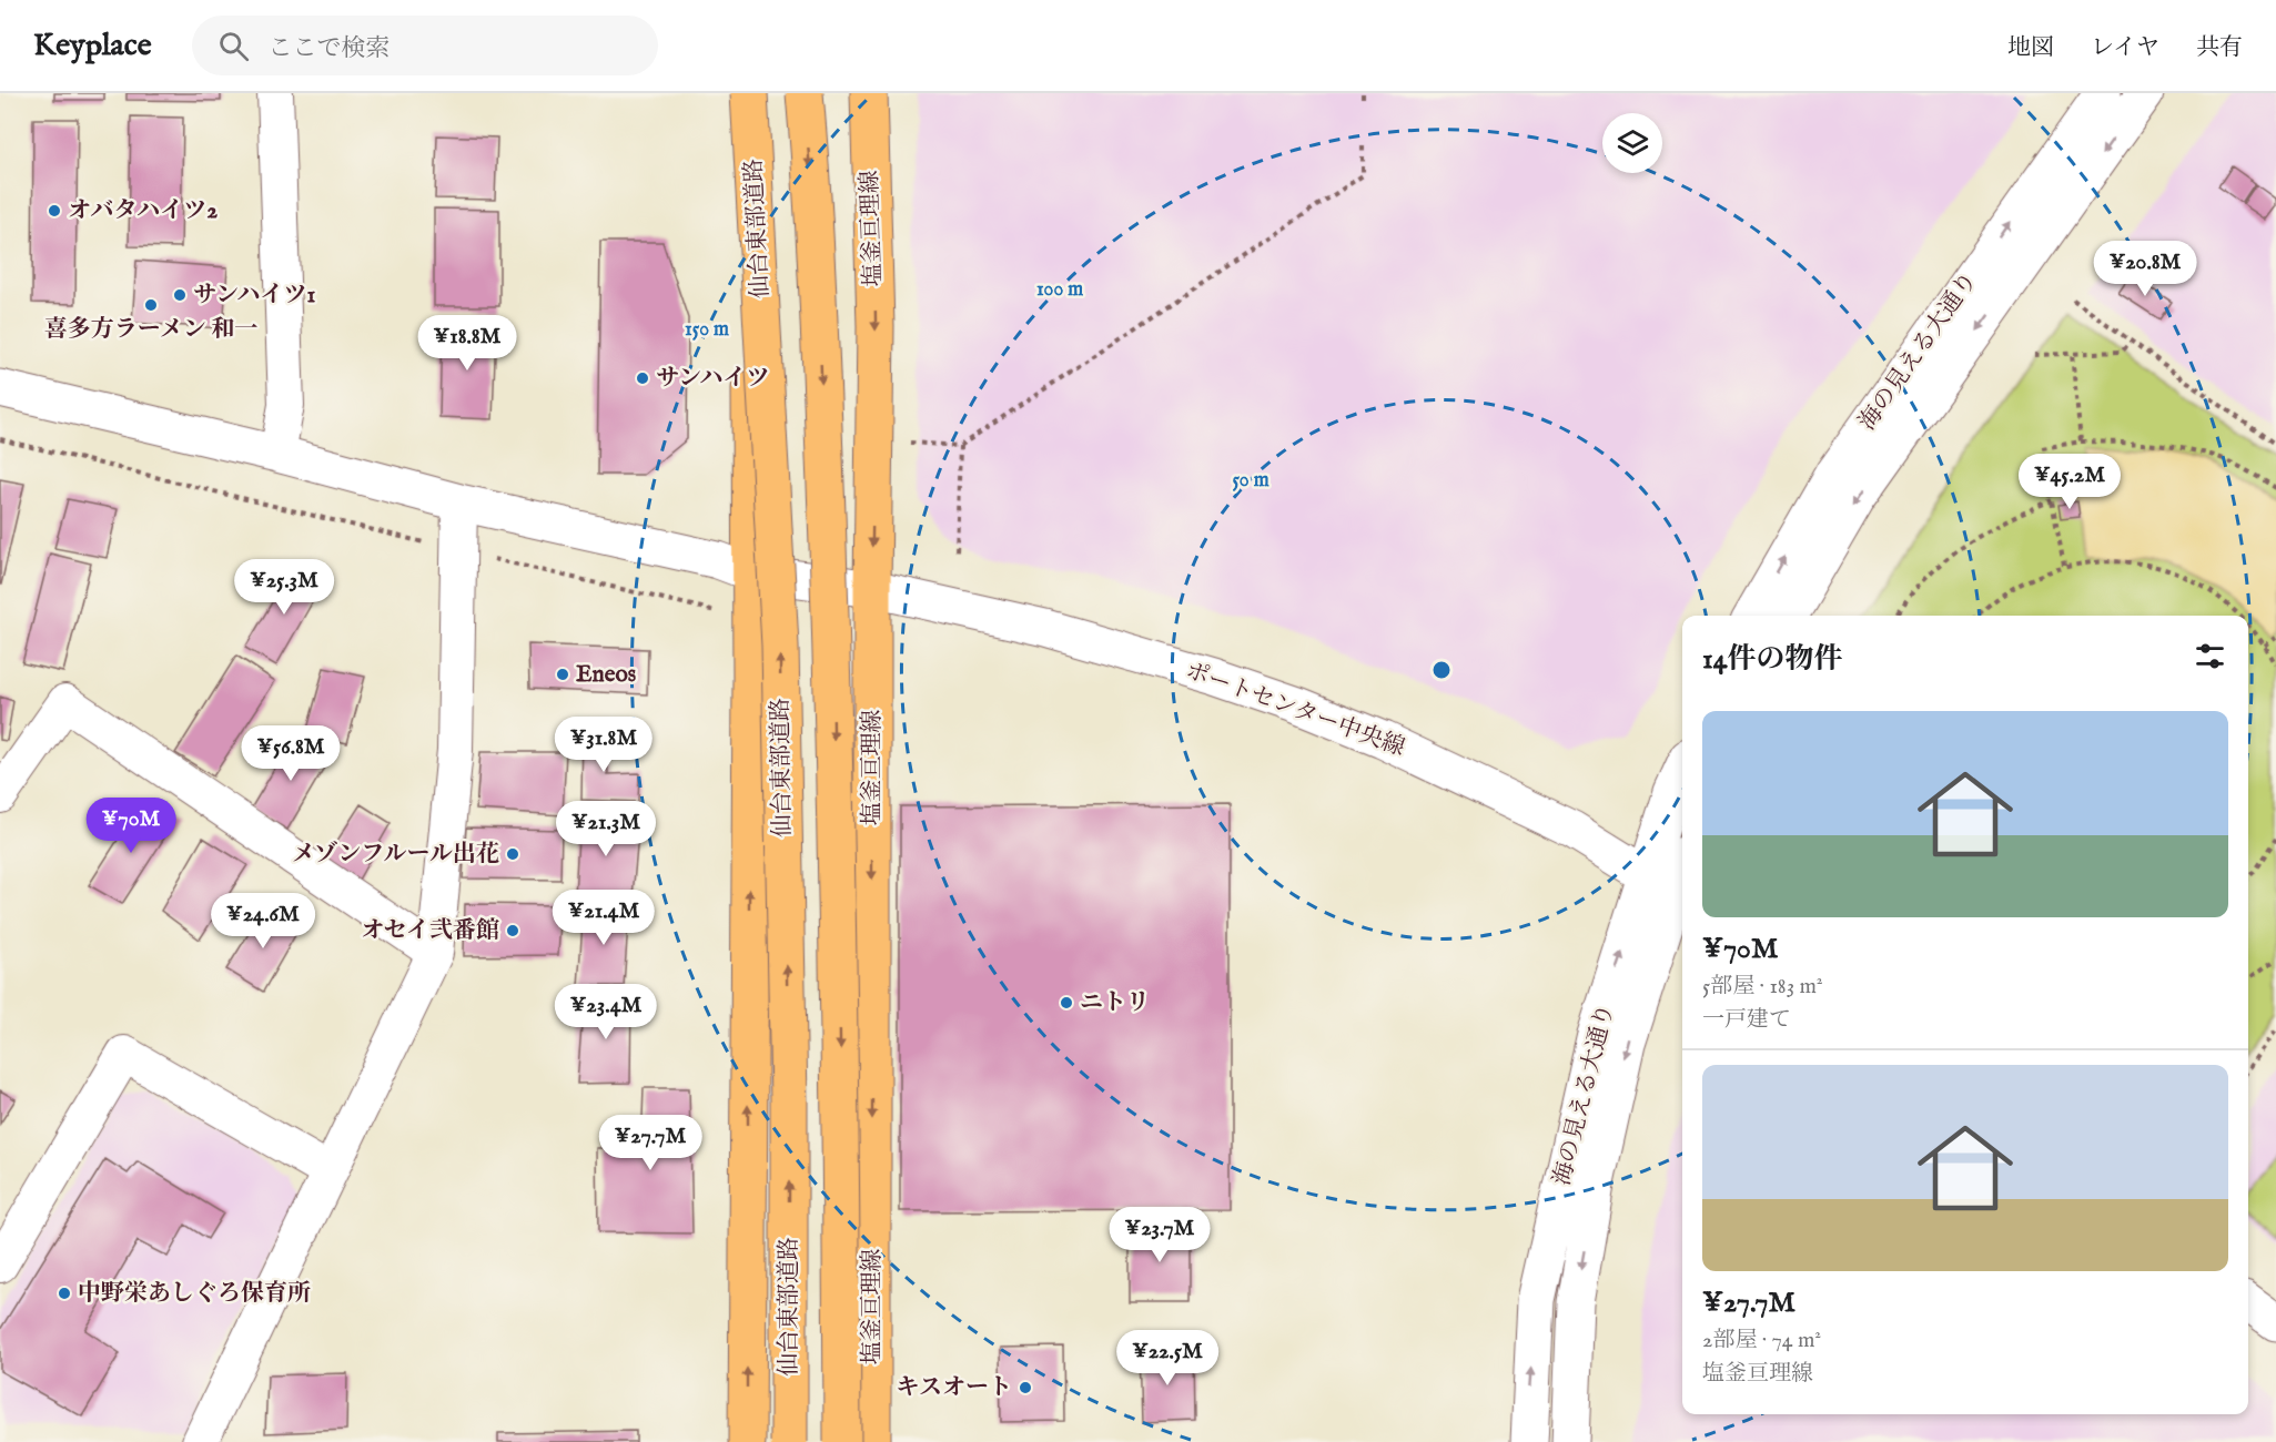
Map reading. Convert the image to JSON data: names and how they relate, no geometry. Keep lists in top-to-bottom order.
{
  "streets": {
    "main road": ["仙台東部道路", "塩釜亘理線"],
    "street": ["海の見える大通り", "ポートセンター中央線"]
  },
  "crossings": [
    ["塩釜亘理線", "ポートセンター中央線"],
    ["海の見える大通り", "ポートセンター中央線"]
  ],
  "places": [
    "オバタハイツ2",
    "サンハイツ1",
    "喜多方ラーメン 和一",
    "サンハイツ",
    "Eneos",
    "メゾンフルール出花",
    "オセイ弐番館",
    "ニトリ",
    "中野栄あしぐろ保育所",
    "キスオート"
  ],
  "page": {
    "header": "Keyplace",
    "search": "ここで検索",
    "nav": ["地図", "レイヤ", "共有"],
    "price": [
      "¥20.8M",
      "¥18.8M",
      "¥45.2M",
      "¥25.3M",
      "¥31.8M",
      "¥56.8M",
      "¥70M",
      "¥21.3M",
      "¥21.4M",
      "¥24.6M",
      "¥23.4M",
      "¥27.7M",
      "¥23.7M",
      "¥22.5M"
    ],
    "heading": "14件の物件",
    "list": [
      {
        "name": "¥70M",
        "note": "5部屋 · 183 m² · 一戸建て"
      },
      {
        "name": "¥27.7M",
        "note": "2部屋 · 74 m² · 塩釜亘理線"
      }
    ]
  },
  "rings": ["100 m", "150 m", "50 m"]
}
